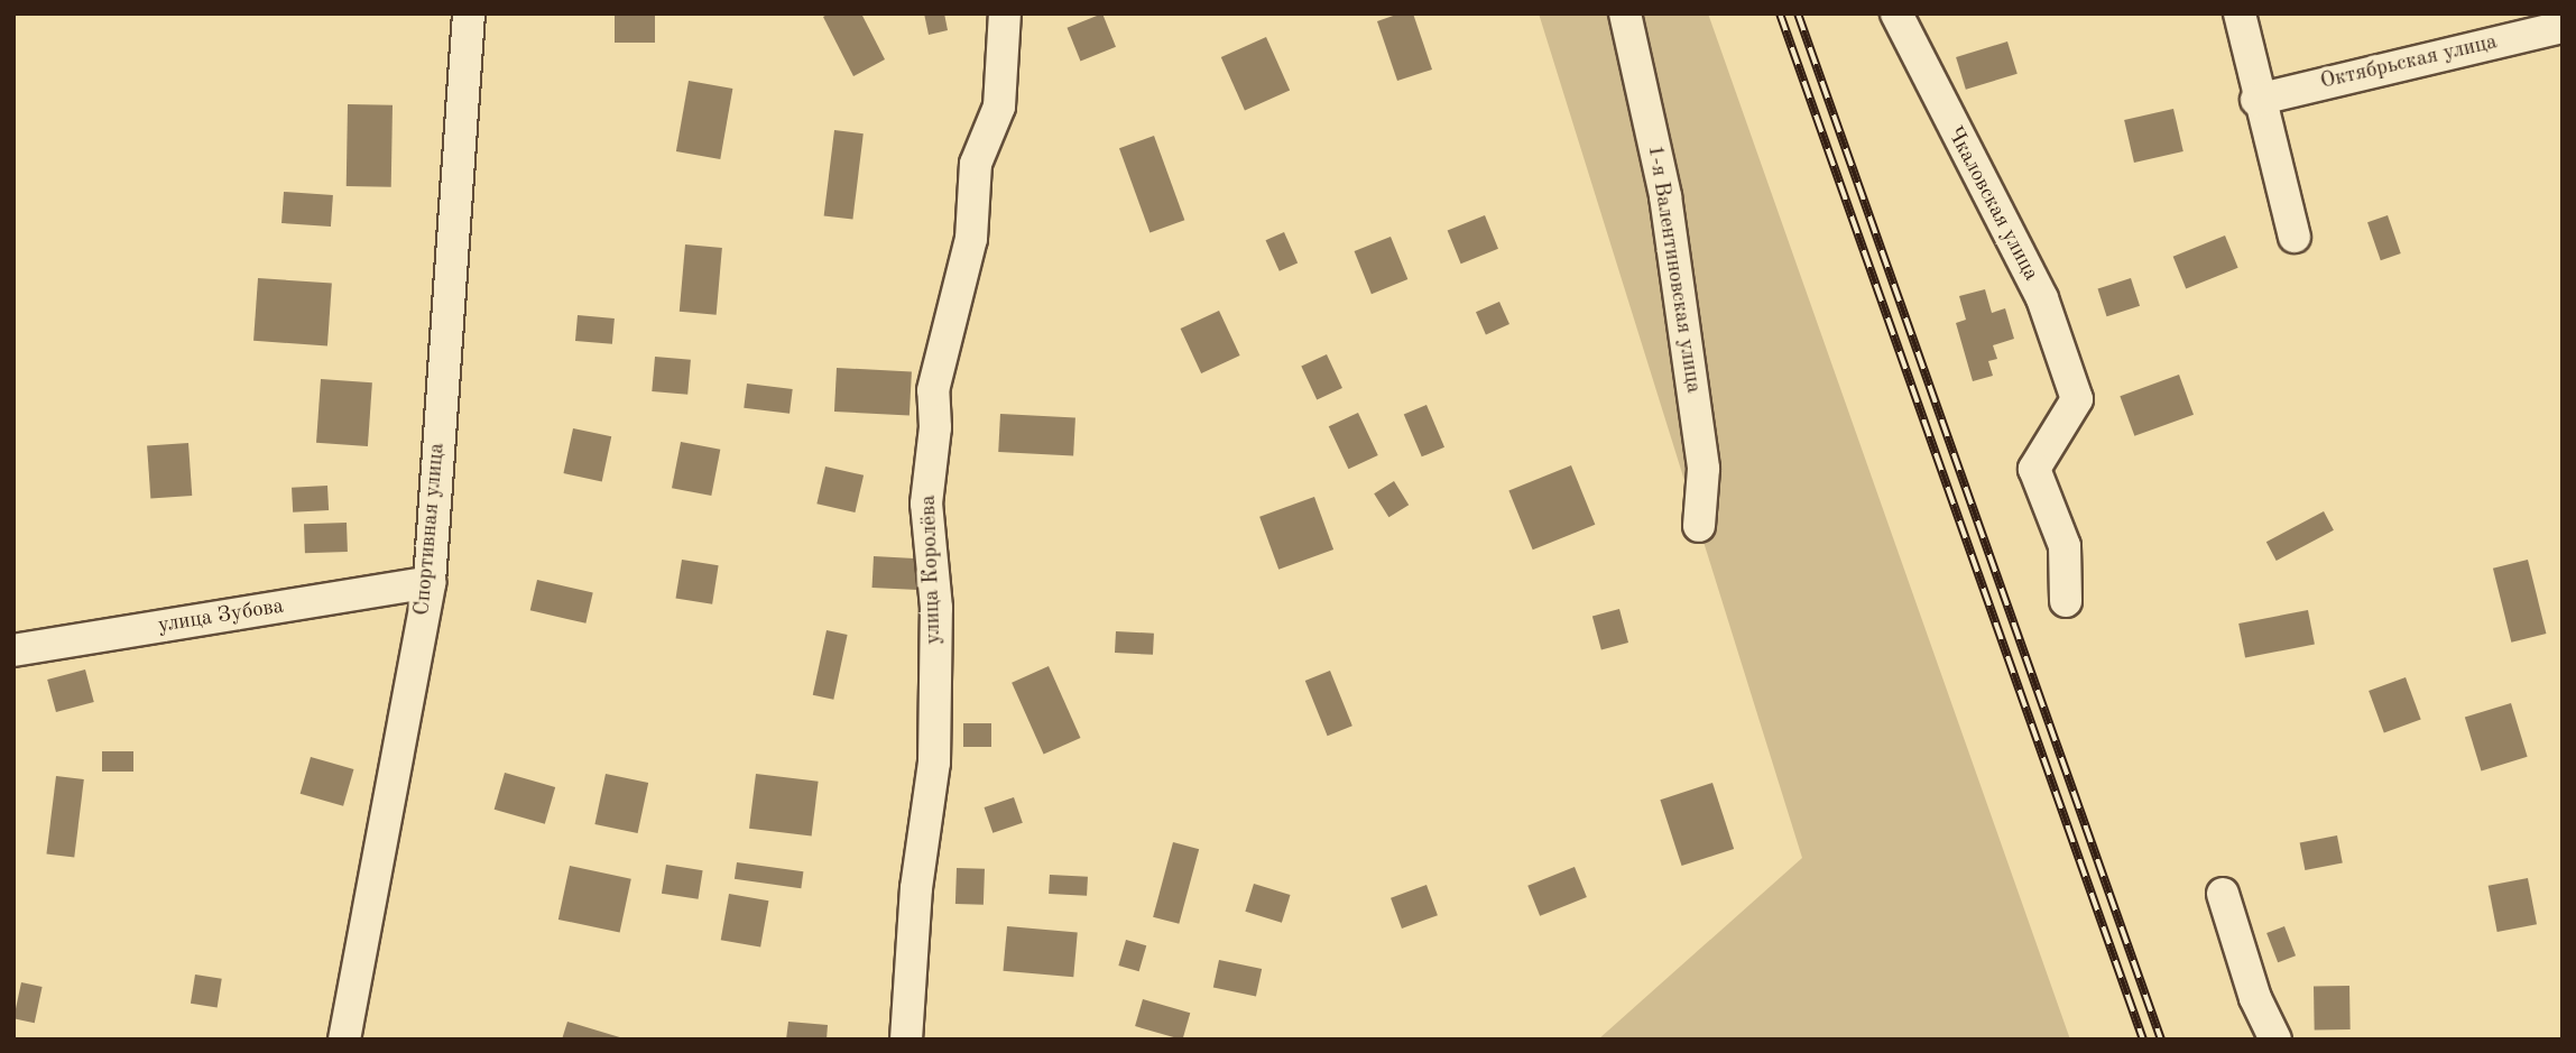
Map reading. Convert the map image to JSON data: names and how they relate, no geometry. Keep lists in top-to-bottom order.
{
  "streets": {
    "street": [
      "Октябрьская улица",
      "Чкаловская улица",
      "1-я Валентиновская улица",
      "Спортивная улица",
      "улица Королёва",
      "улица Зубова"
    ]
  },
  "crossings": [
    ["Спортивная улица", "улица Зубова"]
  ]
}
